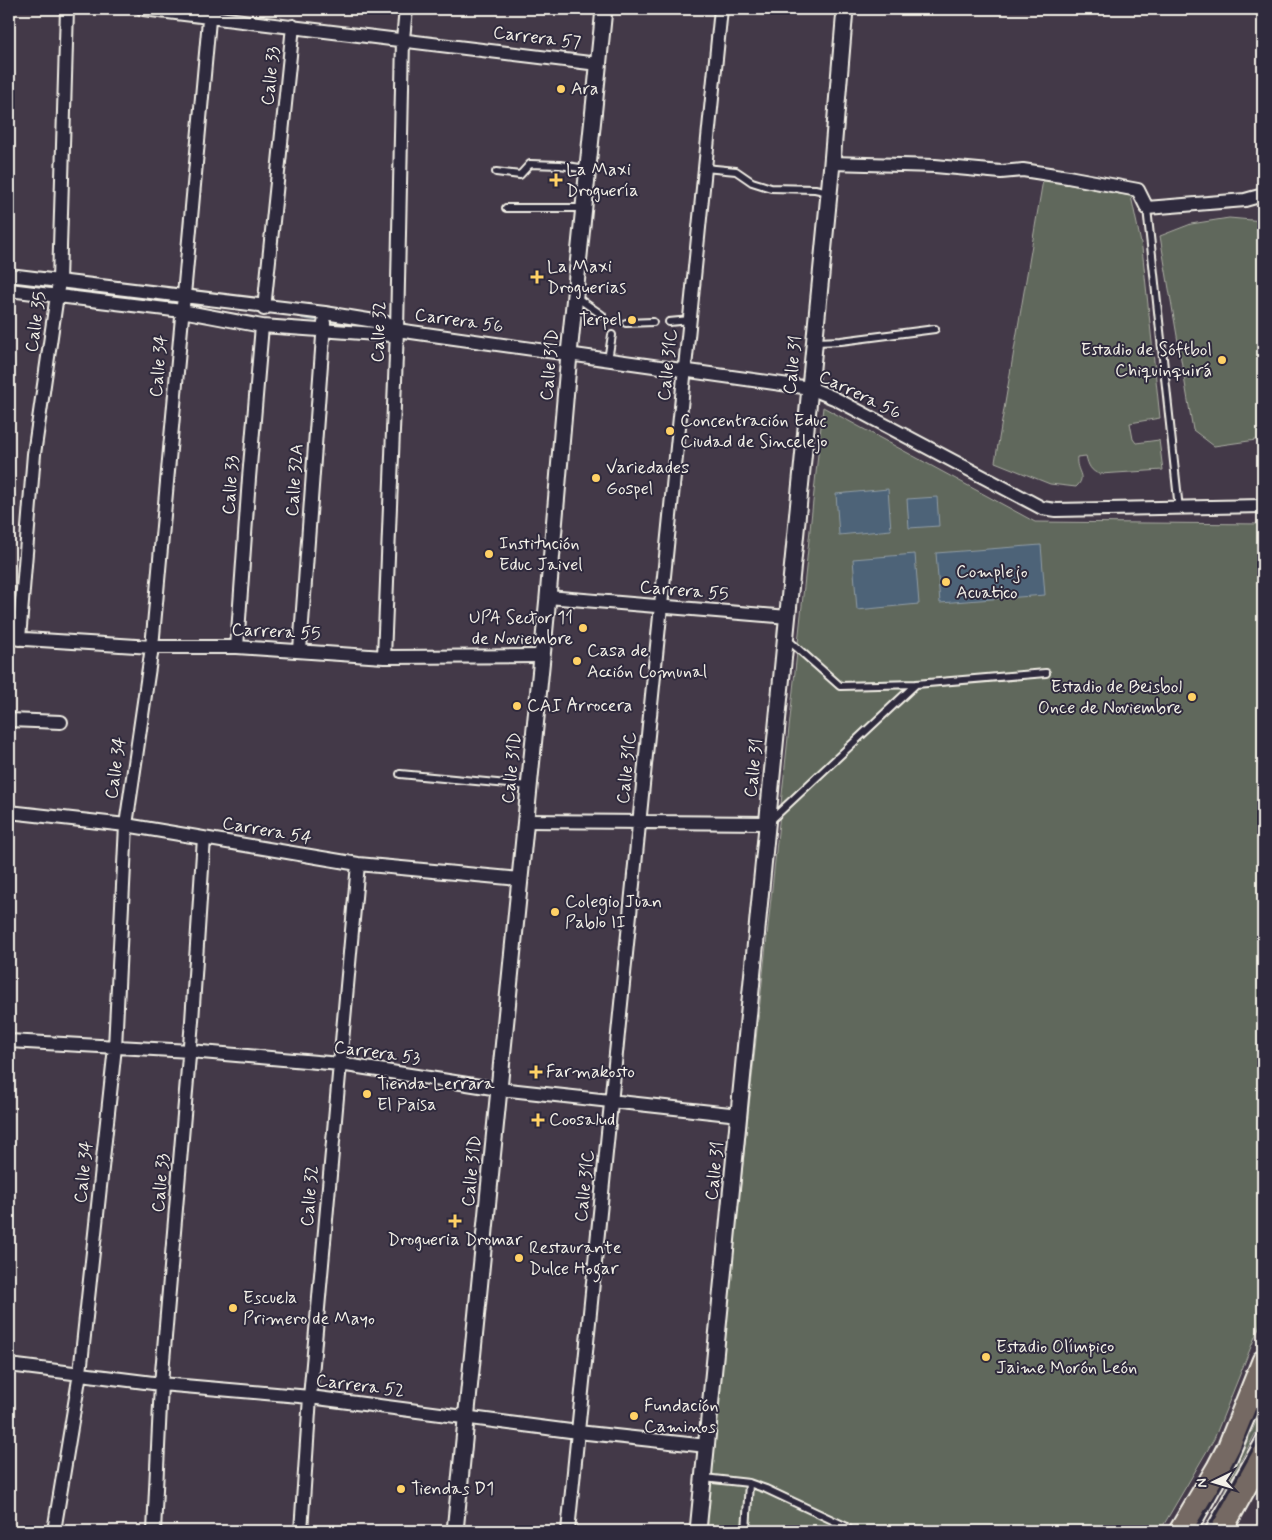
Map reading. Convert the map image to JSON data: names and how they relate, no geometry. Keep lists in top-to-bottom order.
{
  "streets": {
    "street": [
      "Carrera 57",
      "Calle 33",
      "Carrera 56",
      "Calle 35",
      "Calle 32",
      "Calle 31D",
      "Calle 31C",
      "Calle 31",
      "Calle 34",
      "Calle 32A",
      "Carrera 55",
      "Carrera 54",
      "Carrera 53",
      "Carrera 52"
    ]
  },
  "crossings": [
    ["Carrera 57", "Calle 33"],
    ["Carrera 57", "Calle 32"],
    ["Carrera 57", "Calle 31D"],
    ["Carrera 57", "Calle 34"],
    ["Calle 33", "Carrera 56"],
    ["Calle 33", "Carrera 55"],
    ["Calle 33", "Carrera 54"],
    ["Calle 33", "Carrera 53"],
    ["Calle 33", "Carrera 52"],
    ["Carrera 56", "Calle 35"],
    ["Carrera 56", "Calle 32"],
    ["Carrera 56", "Calle 31D"],
    ["Carrera 56", "Calle 31C"],
    ["Carrera 56", "Calle 31"],
    ["Carrera 56", "Calle 34"],
    ["Carrera 56", "Calle 32A"],
    ["Calle 35", "Carrera 55"],
    ["Calle 32", "Carrera 55"],
    ["Calle 32", "Carrera 54"],
    ["Calle 32", "Carrera 53"],
    ["Calle 32", "Carrera 52"],
    ["Calle 31D", "Carrera 55"],
    ["Calle 31D", "Carrera 54"],
    ["Calle 31D", "Carrera 53"],
    ["Calle 31D", "Carrera 52"],
    ["Calle 31C", "Carrera 55"],
    ["Calle 31C", "Carrera 53"],
    ["Calle 31C", "Carrera 52"],
    ["Calle 31", "Carrera 55"],
    ["Calle 31", "Carrera 53"],
    ["Calle 31", "Carrera 52"],
    ["Calle 34", "Carrera 55"],
    ["Calle 34", "Carrera 54"],
    ["Calle 34", "Carrera 53"],
    ["Calle 34", "Carrera 52"],
    ["Calle 32A", "Carrera 55"]
  ],
  "places": {
    "other": [
      "Ara",
      "Terpel",
      "Estadio de Sóftbol Chiquinquirá",
      "Concentración Educ Ciudad de Sincelejo",
      "Variedades Gospel",
      "Institución Educ Jaivel",
      "Complejo Acuatico",
      "UPA Sector 11 de Noviembre",
      "Casa de Acción Comunal",
      "Estadio de Beisbol Once de Noviembre",
      "CAI Arrocera",
      "Colegio Juan Pablo II",
      "Tienda Lerrara El Paisa",
      "Restaurante Dulce Hogar",
      "Escuela Primero de Mayo",
      "Estadio Olímpico Jaime Morón León",
      "Fundación Caminos",
      "Tiendas D1"
    ],
    "health": [
      "La Maxi Droguería",
      "La Maxi Droguerias",
      "Farmakosto",
      "Coosalud",
      "Drogueria Dromar"
    ]
  },
  "north": "left"
}
